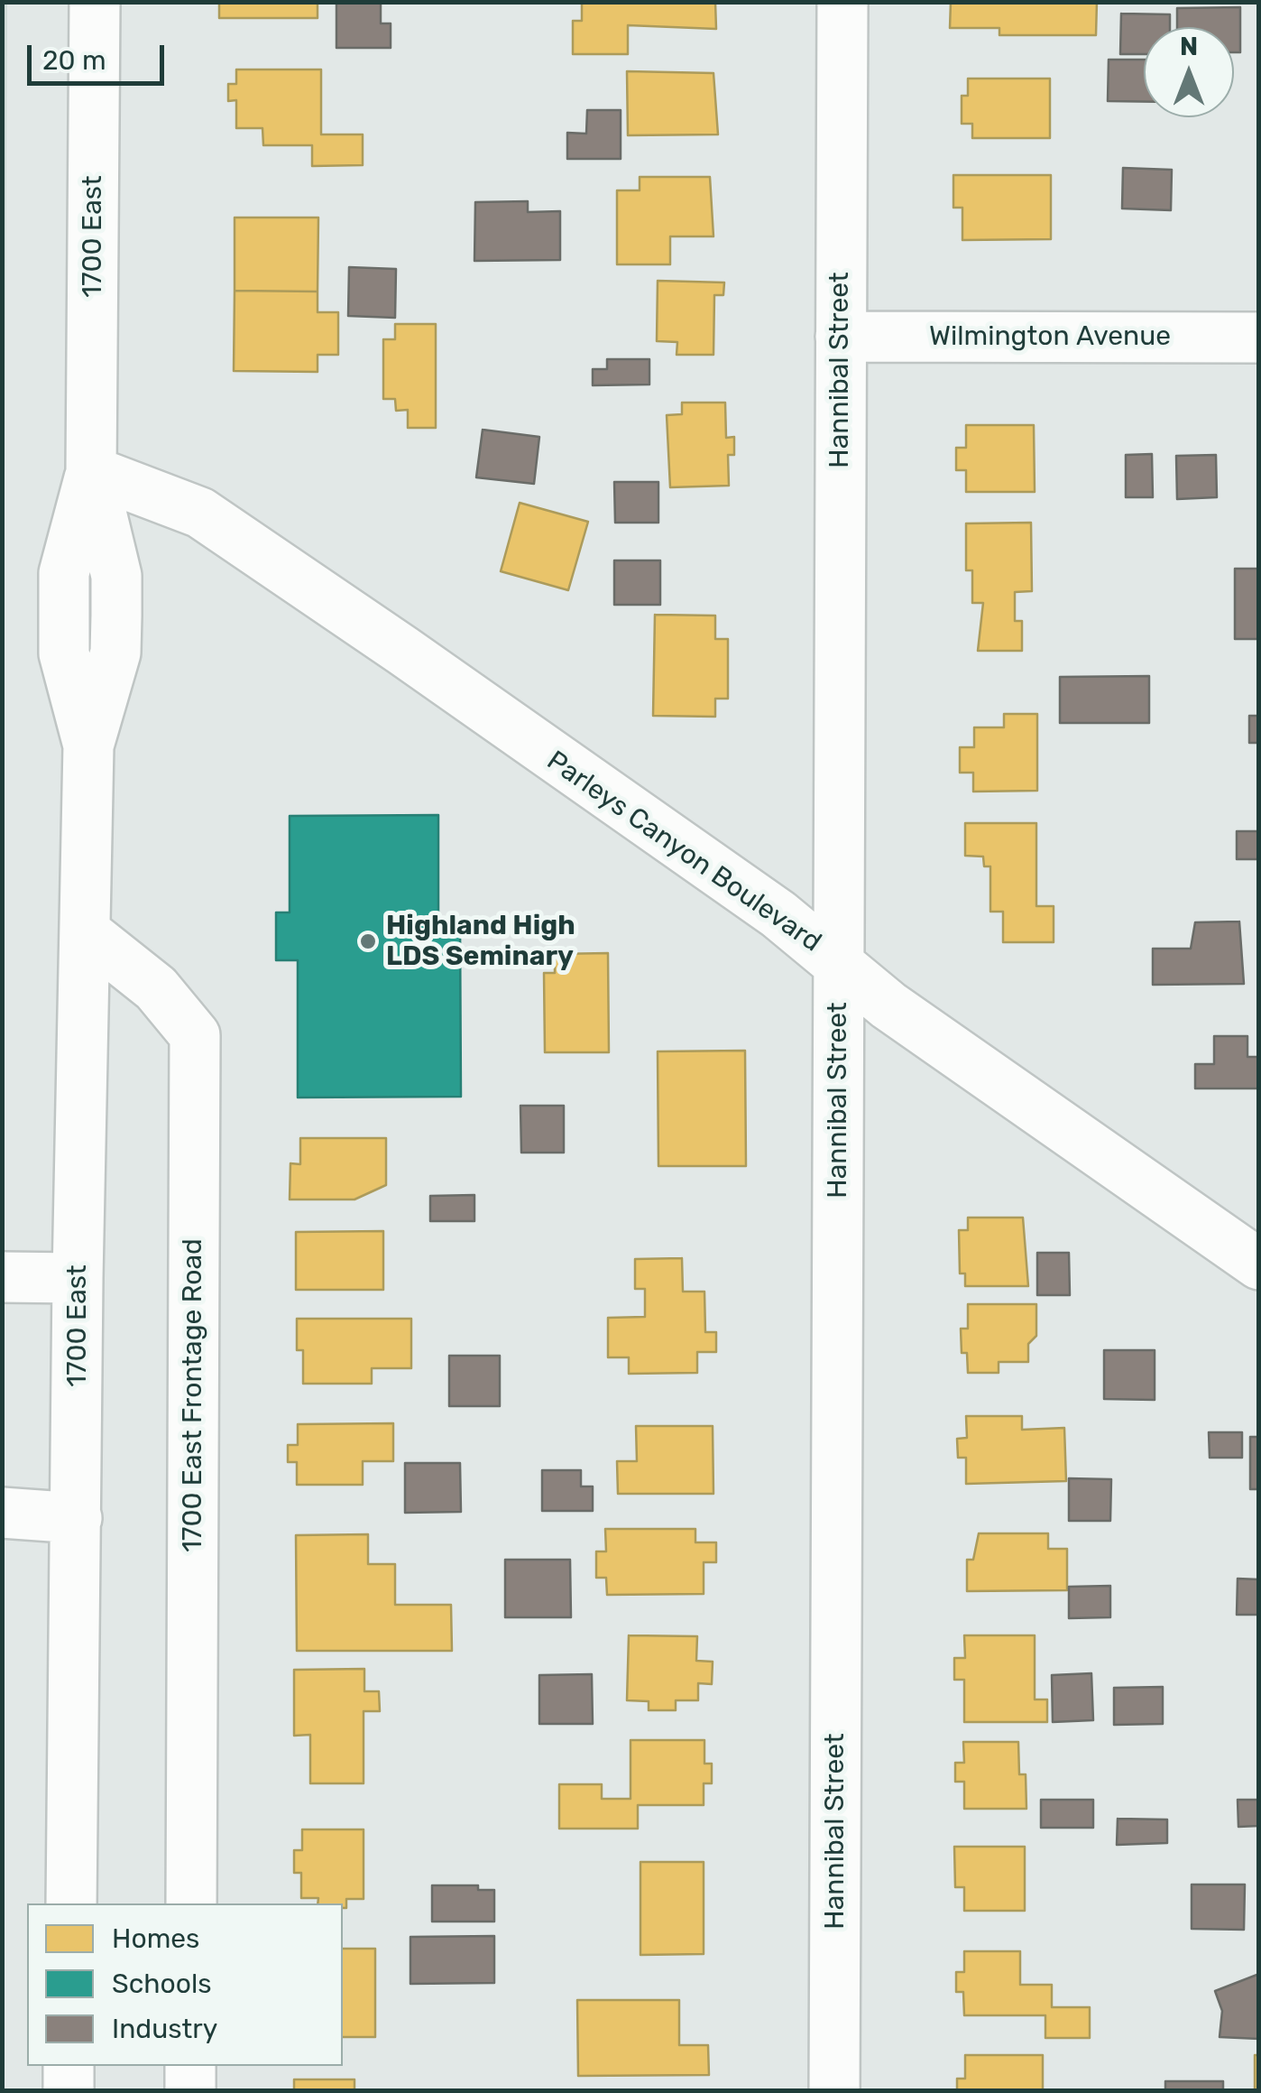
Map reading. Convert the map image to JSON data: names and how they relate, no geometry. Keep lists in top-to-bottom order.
{
  "streets": {
    "street": [
      "1700 East",
      "Wilmington Avenue",
      "Hannibal Street",
      "Parleys Canyon Boulevard",
      "1700 East Frontage Road"
    ]
  },
  "crossings": [
    ["1700 East", "Parleys Canyon Boulevard"],
    ["1700 East", "1700 East Frontage Road"],
    ["Wilmington Avenue", "Hannibal Street"],
    ["Hannibal Street", "Parleys Canyon Boulevard"]
  ],
  "places": ["Highland High LDS Seminary"],
  "legend": ["Homes", "Schools", "Industry"],
  "scale_bar": "20 m",
  "north": "top"
}
